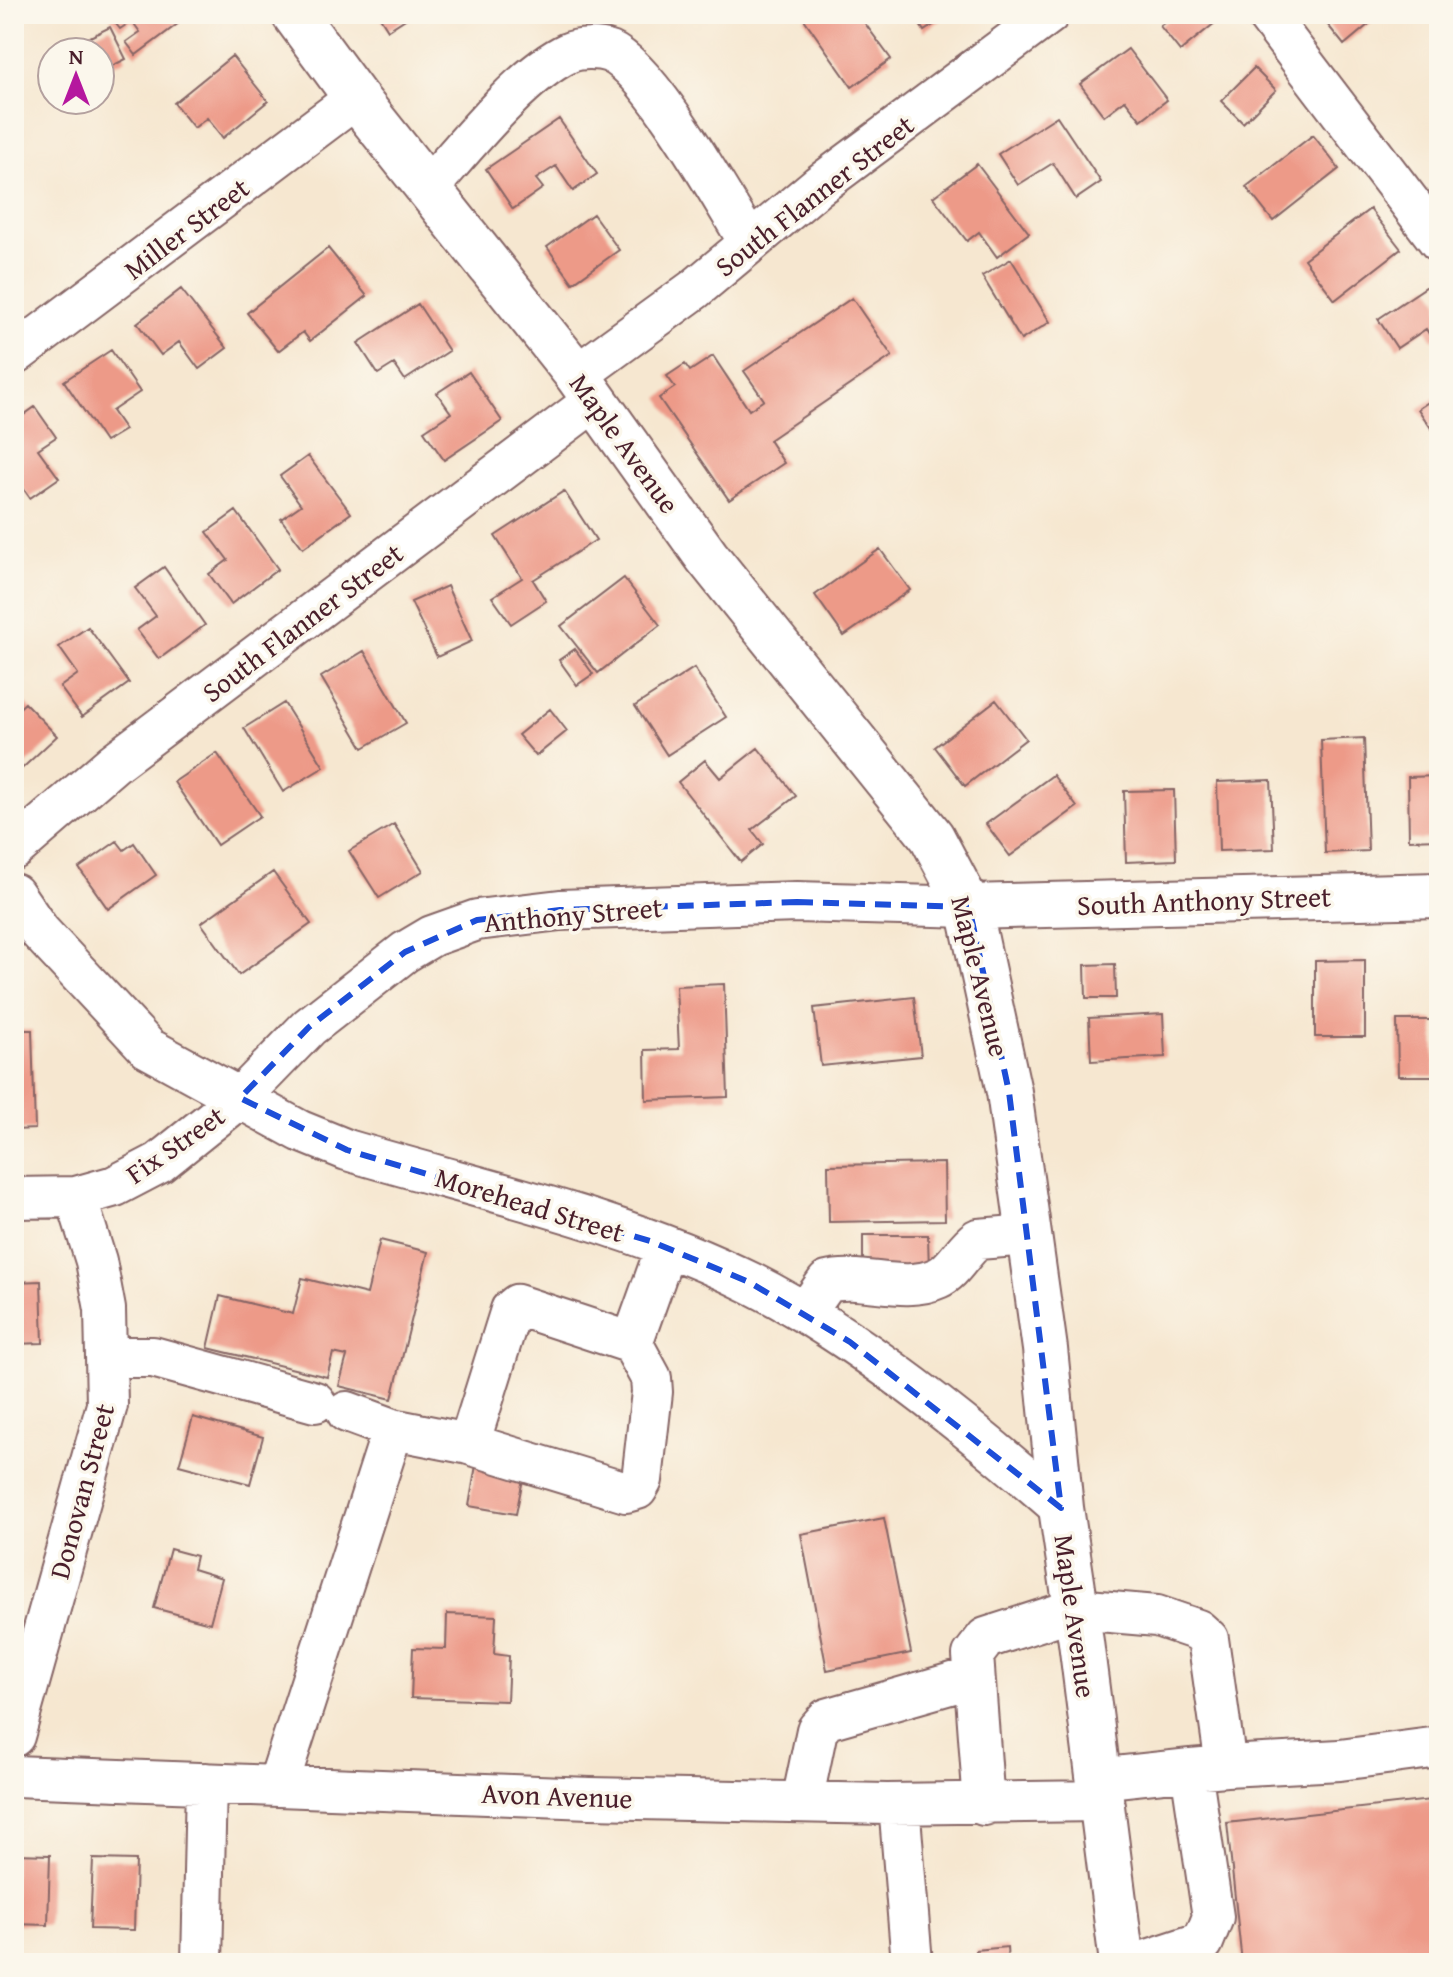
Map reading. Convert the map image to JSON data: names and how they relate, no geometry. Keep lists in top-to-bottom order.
{
  "streets": {
    "main road": ["Maple Avenue", "South Anthony Street"],
    "street": [
      "South Flanner Street",
      "Miller Street",
      "Anthony Street",
      "Fix Street",
      "Morehead Street",
      "Donovan Street",
      "Avon Avenue"
    ]
  },
  "crossings": [
    ["South Flanner Street", "Maple Avenue"],
    ["Miller Street", "Maple Avenue"],
    ["Maple Avenue", "South Anthony Street"],
    ["Maple Avenue", "Anthony Street"],
    ["Maple Avenue", "Morehead Street"],
    ["Maple Avenue", "Avon Avenue"],
    ["South Anthony Street", "Anthony Street"],
    ["Anthony Street", "Fix Street"],
    ["Anthony Street", "Morehead Street"],
    ["Fix Street", "Morehead Street"],
    ["Fix Street", "Donovan Street"]
  ],
  "north": "top"
}
